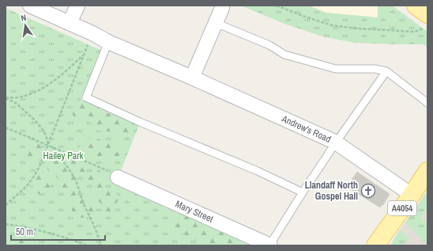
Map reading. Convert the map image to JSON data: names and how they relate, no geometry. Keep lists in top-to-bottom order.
{
  "streets": {
    "main road": ["A4054"],
    "street": ["Andrew's Road", "Mary Street"]
  },
  "crossings": [
    ["Andrew's Road", "A4054"]
  ],
  "parks": ["Hailey Park"],
  "places": {
    "church": ["Llandaff North Gospel Hall"]
  },
  "scale_bar": "50 m",
  "north": "top"
}
